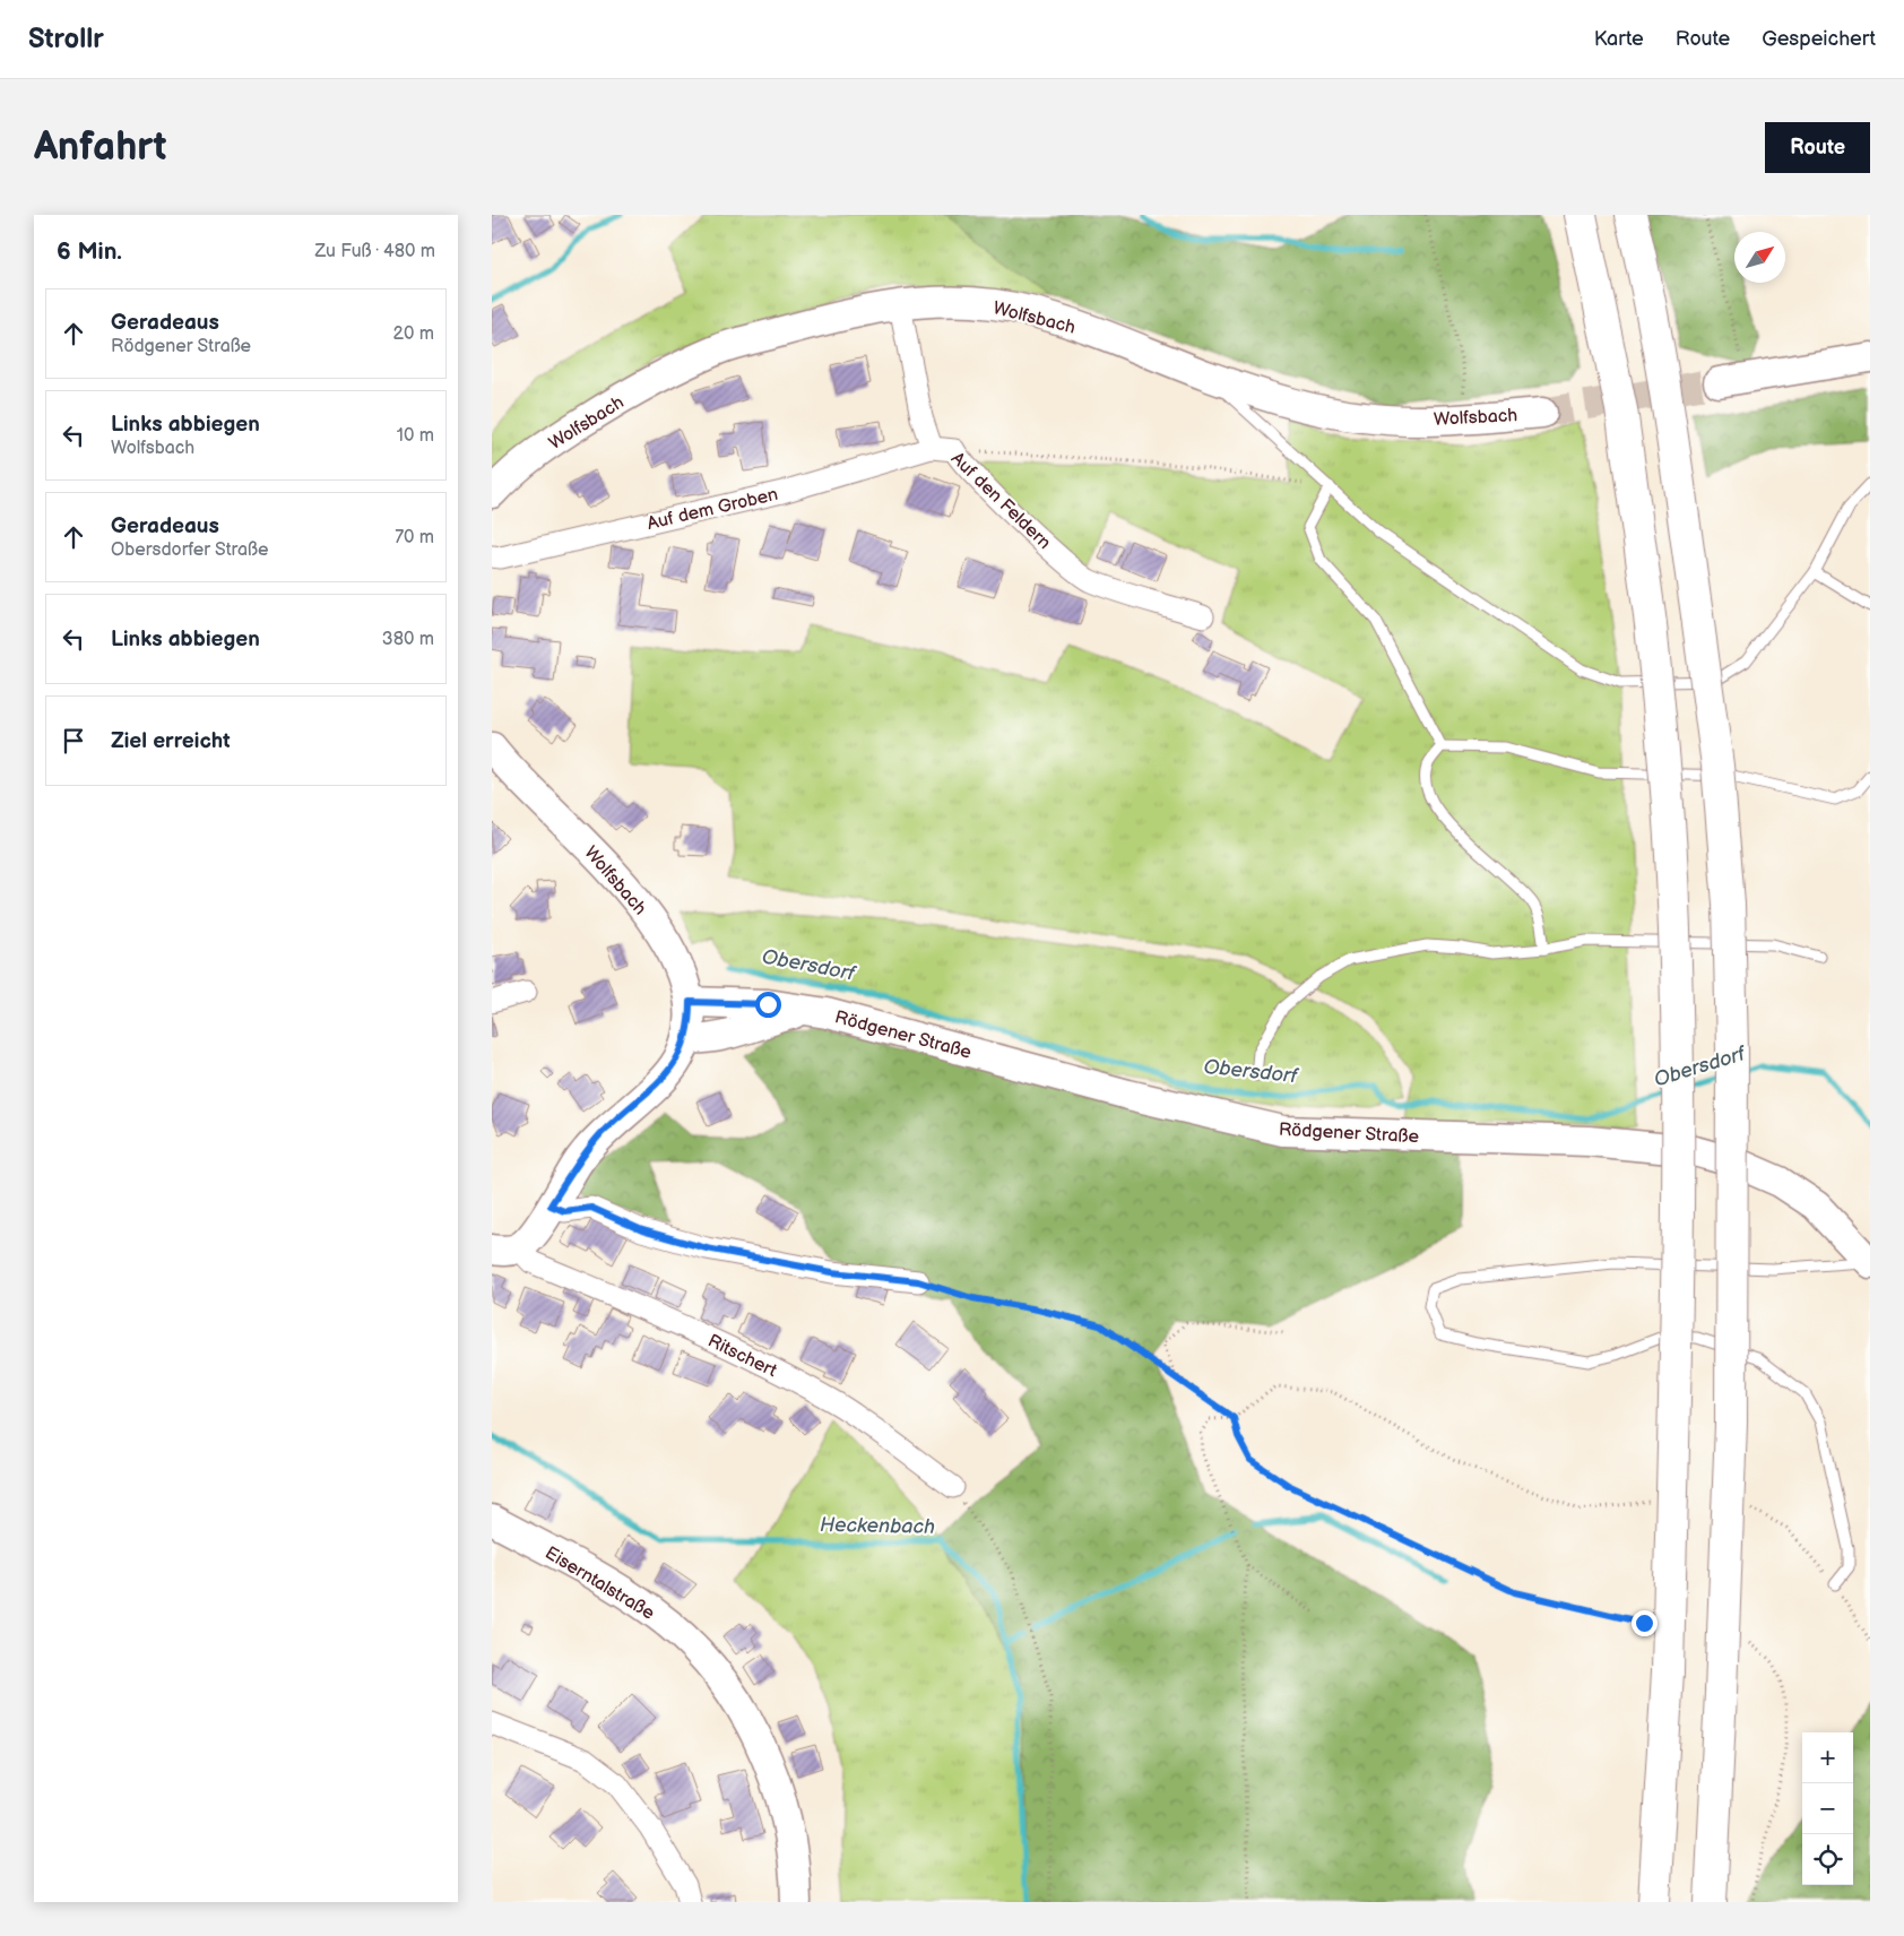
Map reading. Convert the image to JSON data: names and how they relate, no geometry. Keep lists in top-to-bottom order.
{
  "streets": {
    "main road": ["Wolfsbach", "Rödgener Straße", "Eiserntalstraße"],
    "street": ["Auf den Feldern", "Auf dem Groben", "Ritschert"]
  },
  "crossings": [
    ["Wolfsbach", "Auf den Feldern"],
    ["Wolfsbach", "Rödgener Straße"],
    ["Auf den Feldern", "Auf dem Groben"]
  ],
  "water": ["Obersdorf", "Heckenbach"],
  "north": "top right",
  "page": {
    "header": "Strollr",
    "nav": ["Karte", "Route", "Gespeichert"],
    "buttons": "Route",
    "title": "Anfahrt",
    "heading": ["6 Min.", "Zu Fuß · 480 m"],
    "list": [
      ["Geradeaus", "Rödgener Straße", "20 m"],
      ["Links abbiegen", "Wolfsbach", "10 m"],
      ["Geradeaus", "Obersdorfer Straße", "70 m"],
      ["Links abbiegen", "380 m"],
      "Ziel erreicht"
    ],
    "map_buttons": ["+", "−"]
  }
}
